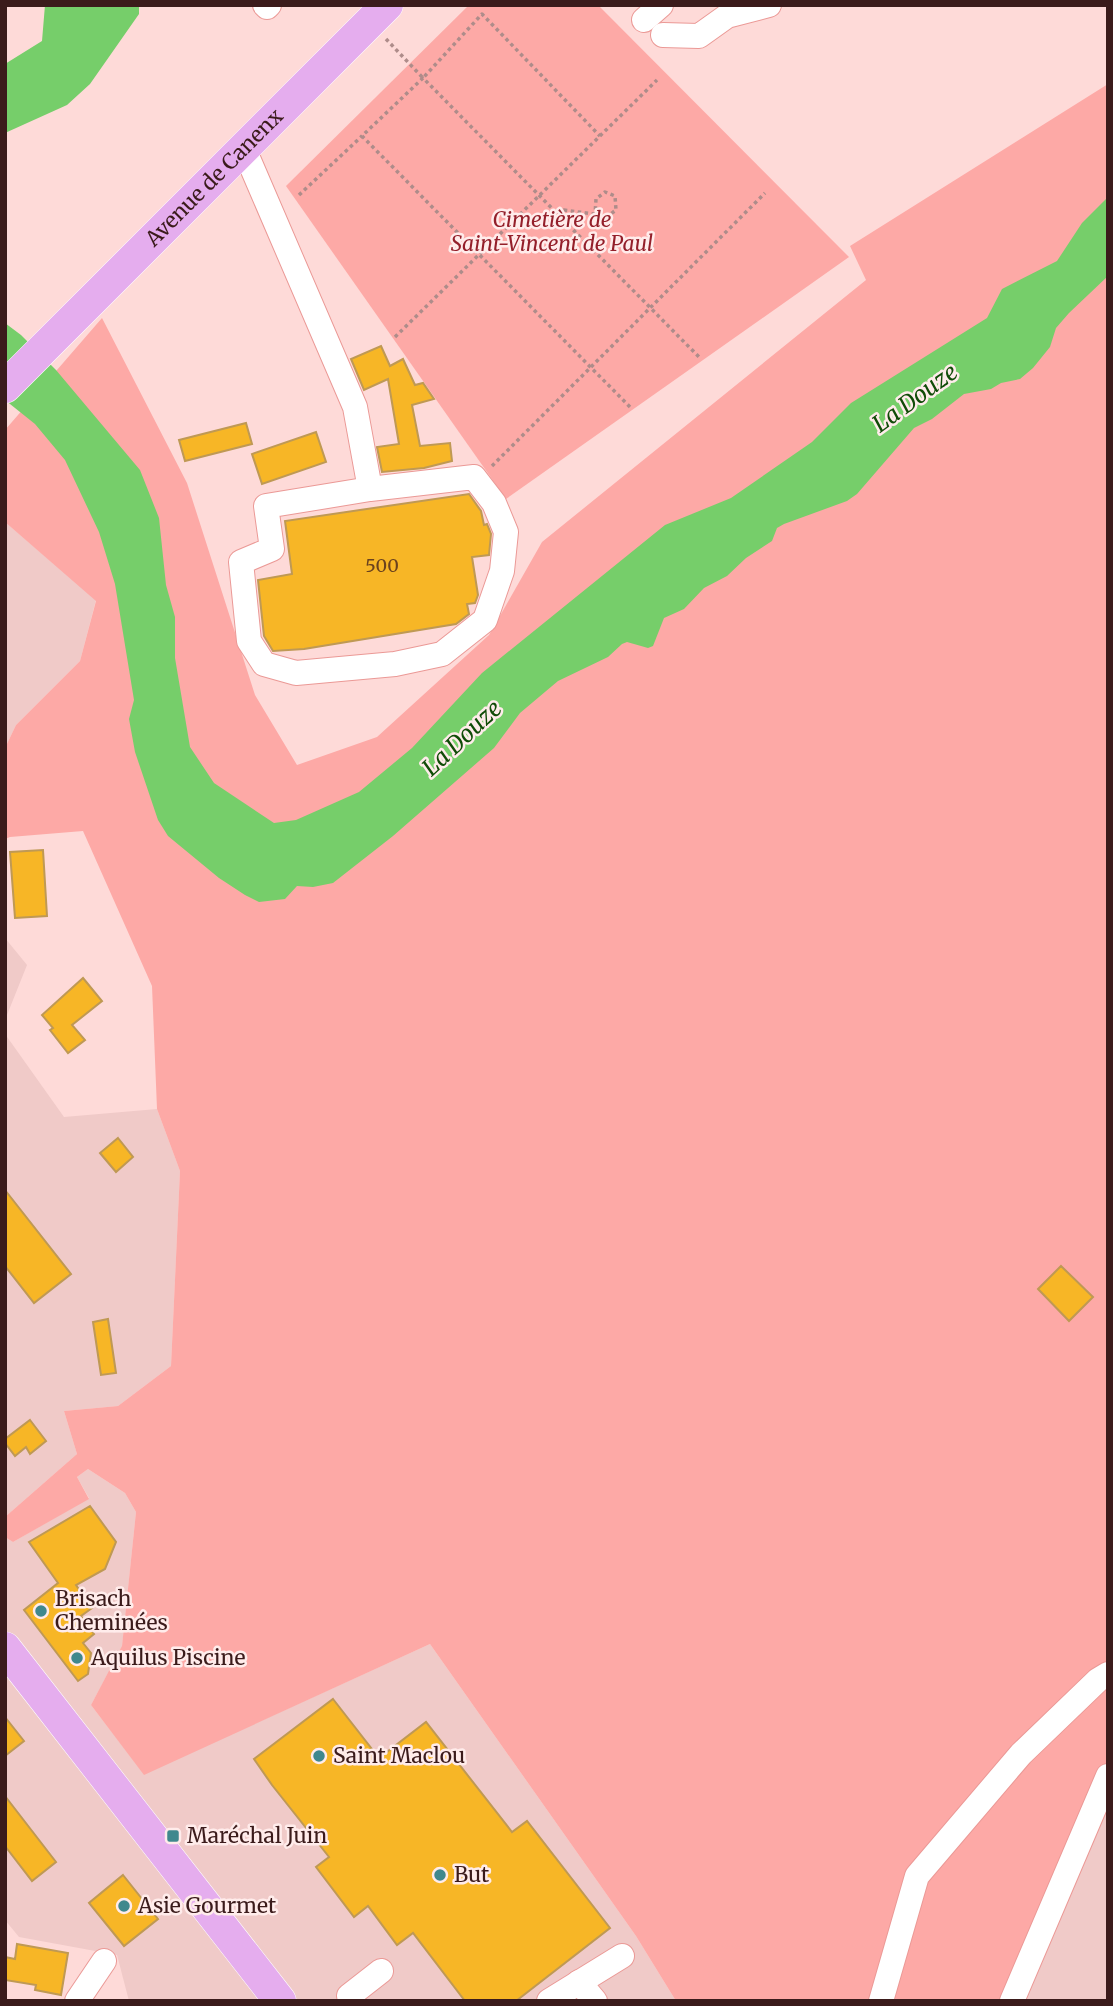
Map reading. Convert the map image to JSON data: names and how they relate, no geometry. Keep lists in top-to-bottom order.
{
  "streets": {
    "main road": ["Avenue de Canenx"]
  },
  "water": ["La Douze"],
  "parks": ["Cimetière de Saint-Vincent de Paul"],
  "places": {
    "other": [
      "Brisach Cheminées",
      "Aquilus Piscine",
      "Saint Maclou",
      "But",
      "Asie Gourmet"
    ],
    "transit": ["Maréchal Juin"]
  },
  "house_numbers": ["500"]
}
